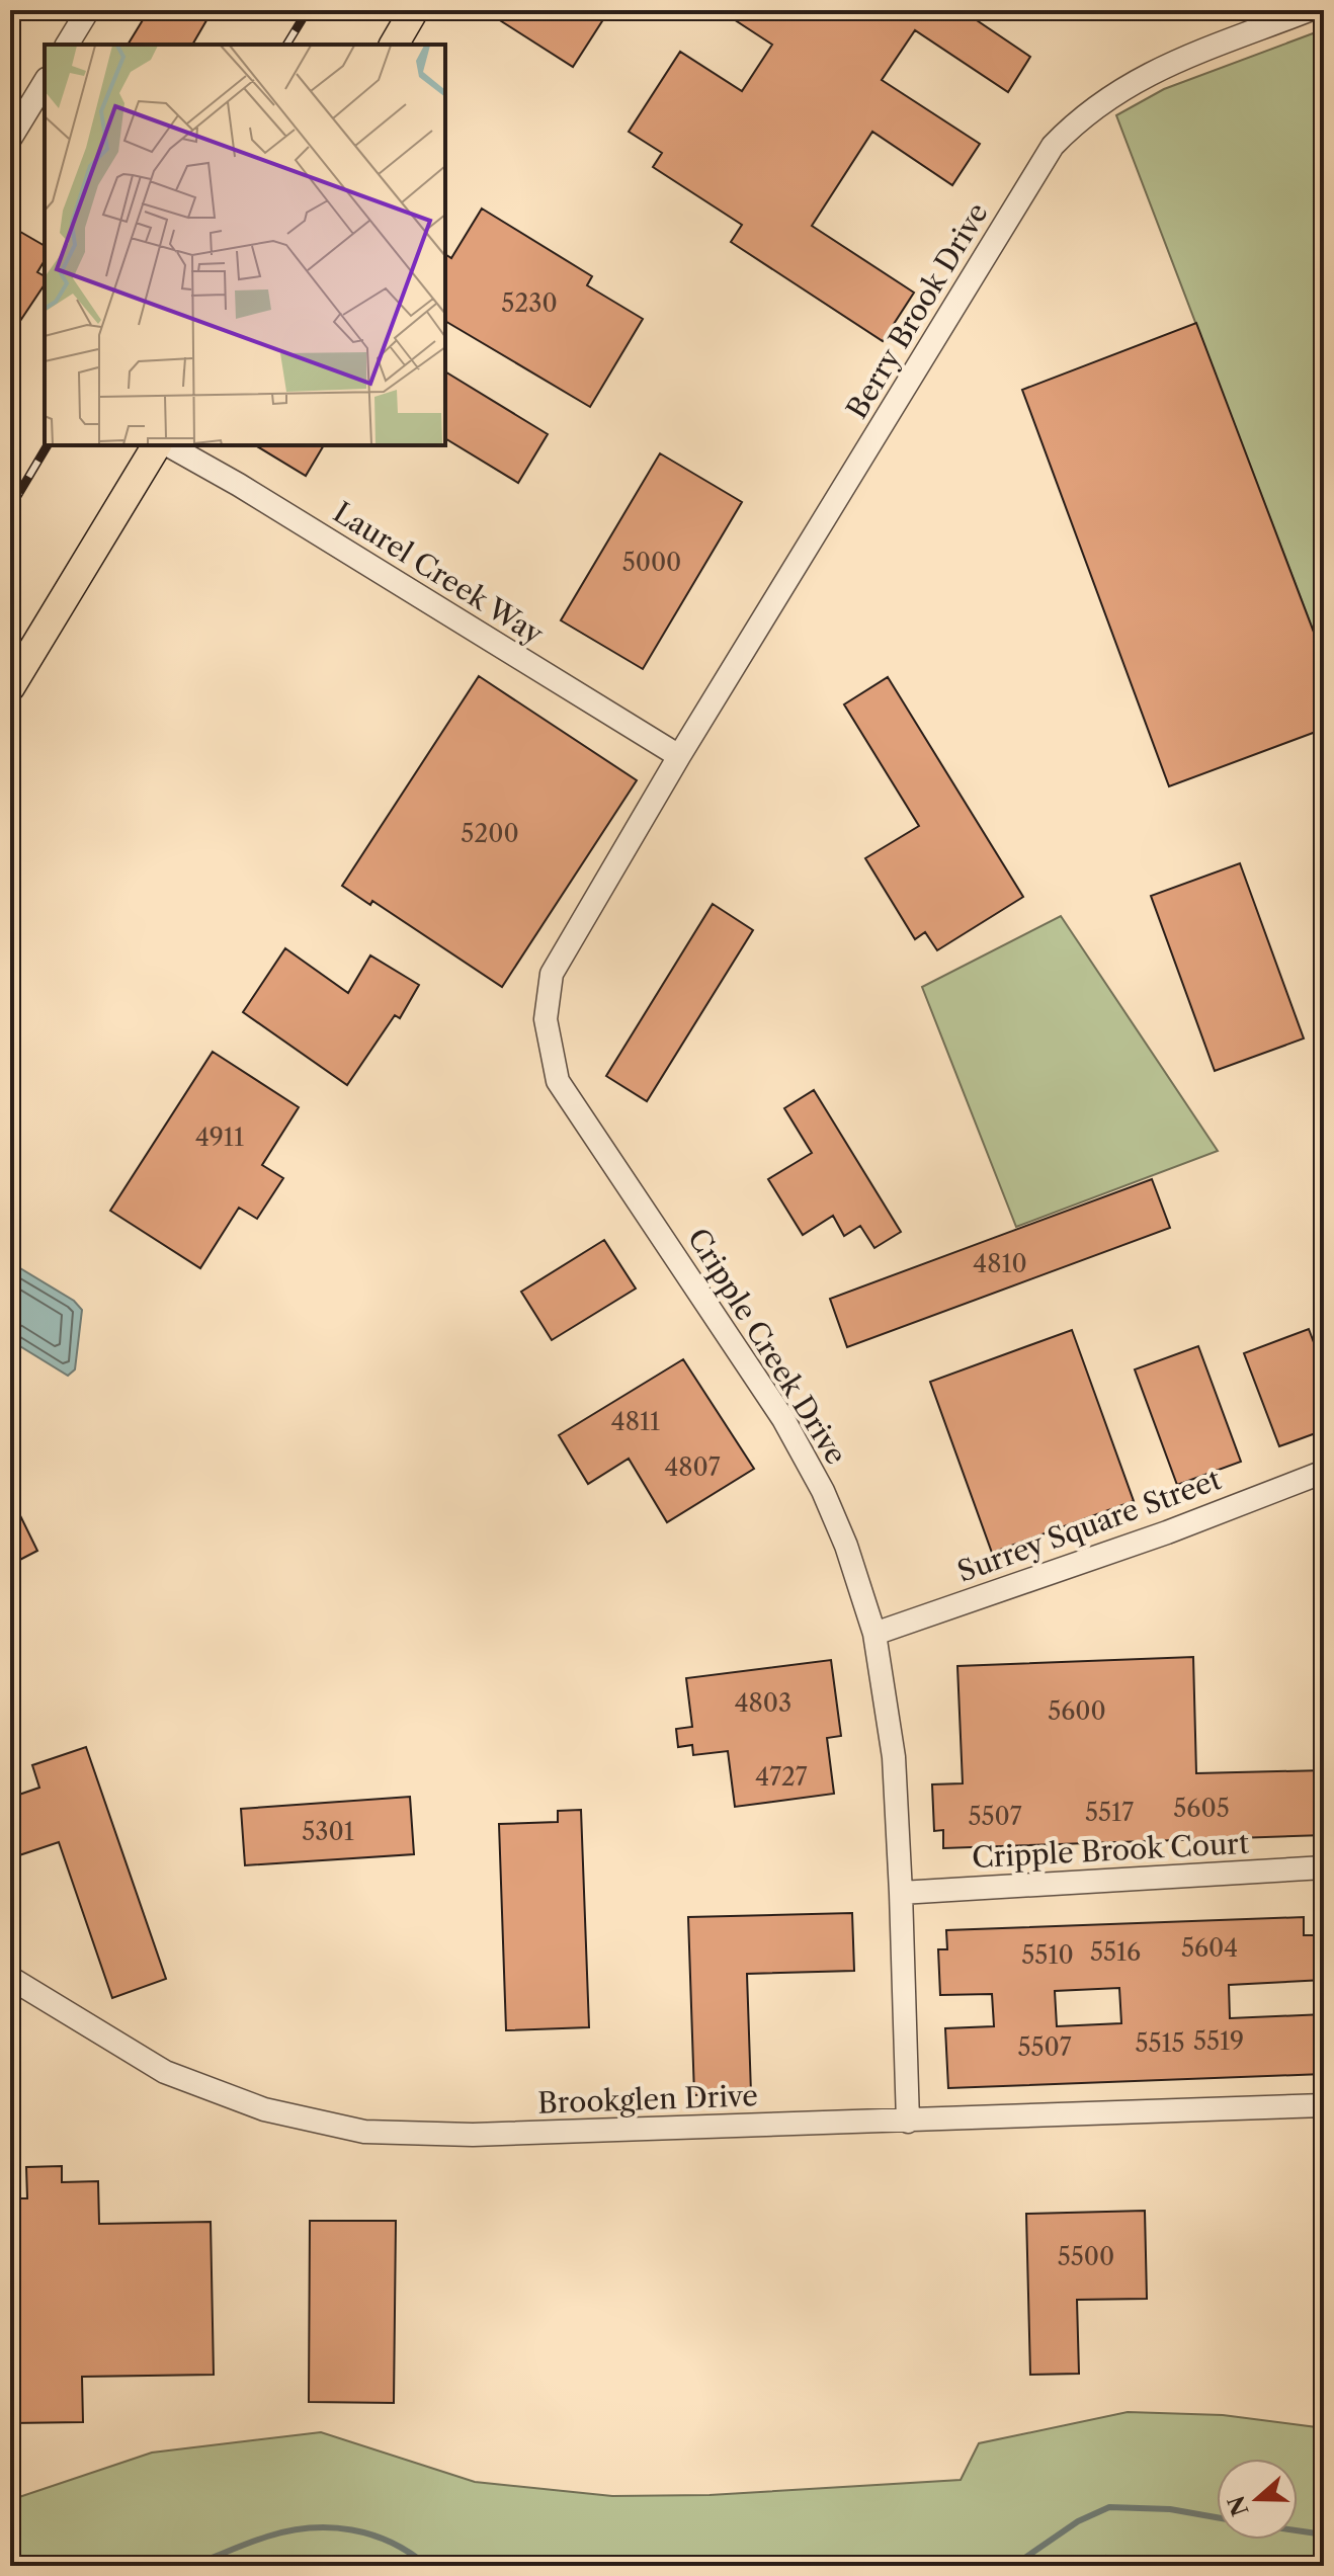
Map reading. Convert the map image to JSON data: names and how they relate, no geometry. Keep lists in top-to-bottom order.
{
  "streets": {
    "street": [
      "Berry Brook Drive",
      "Laurel Creek Way",
      "Cripple Creek Drive",
      "Surrey Square Street",
      "Cripple Brook Court",
      "Brookglen Drive"
    ]
  },
  "crossings": [
    ["Berry Brook Drive", "Laurel Creek Way"],
    ["Berry Brook Drive", "Cripple Creek Drive"],
    ["Laurel Creek Way", "Cripple Creek Drive"],
    ["Cripple Creek Drive", "Surrey Square Street"],
    ["Cripple Creek Drive", "Cripple Brook Court"],
    ["Cripple Creek Drive", "Brookglen Drive"]
  ],
  "house_numbers": [
    "5230",
    "5000",
    "5200",
    "4911",
    "4810",
    "4811",
    "4807",
    "4803",
    "5600",
    "4727",
    "5605",
    "5517",
    "5507",
    "5301",
    "5604",
    "5516",
    "5510",
    "5519",
    "5515",
    "5507",
    "5500"
  ],
  "north": "left"
}
